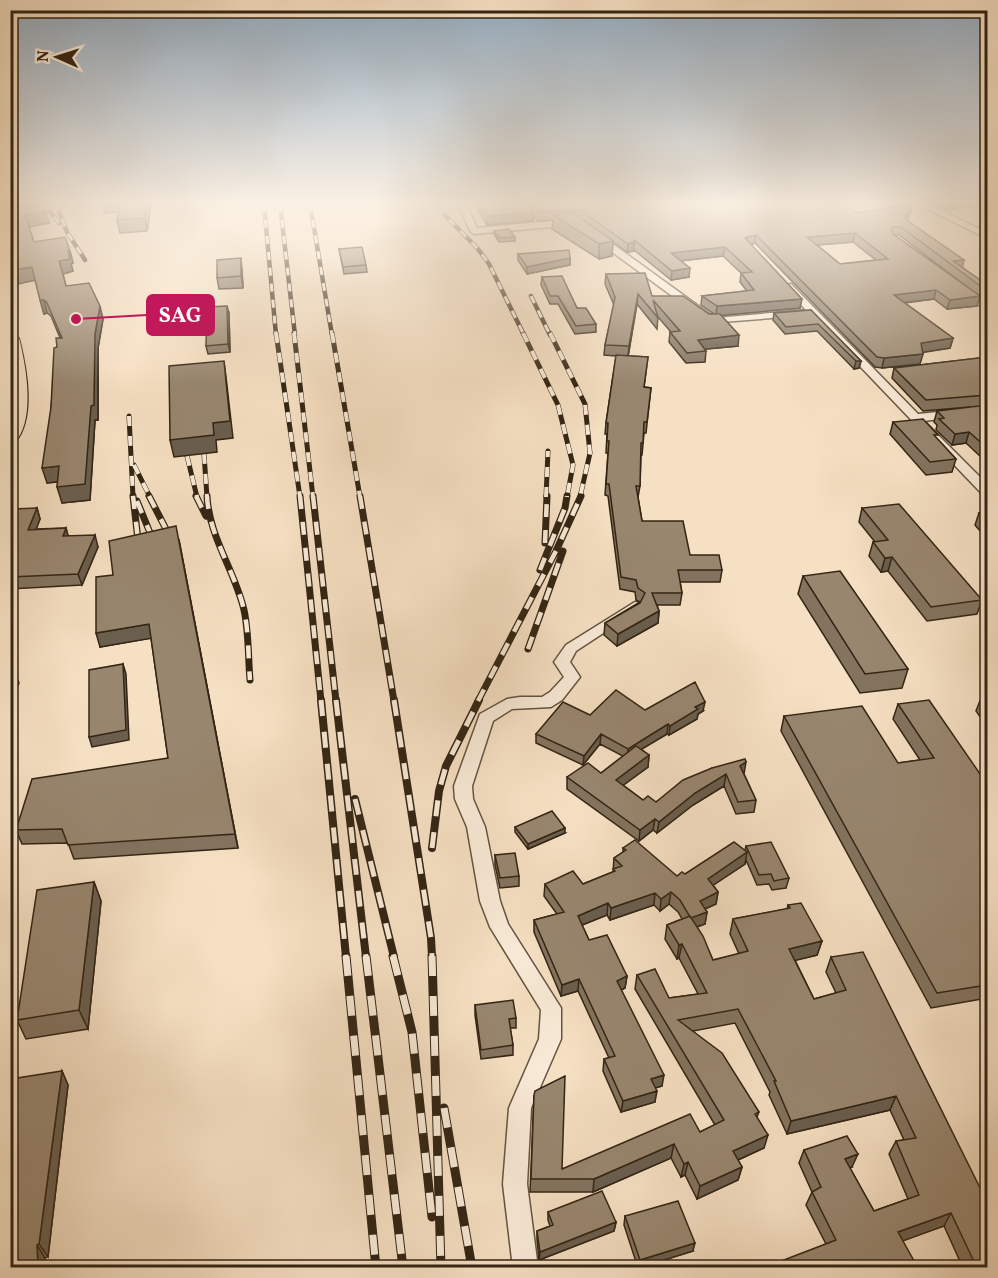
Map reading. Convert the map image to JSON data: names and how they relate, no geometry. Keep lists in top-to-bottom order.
{
  "places": ["SAG"],
  "north": "left"
}
